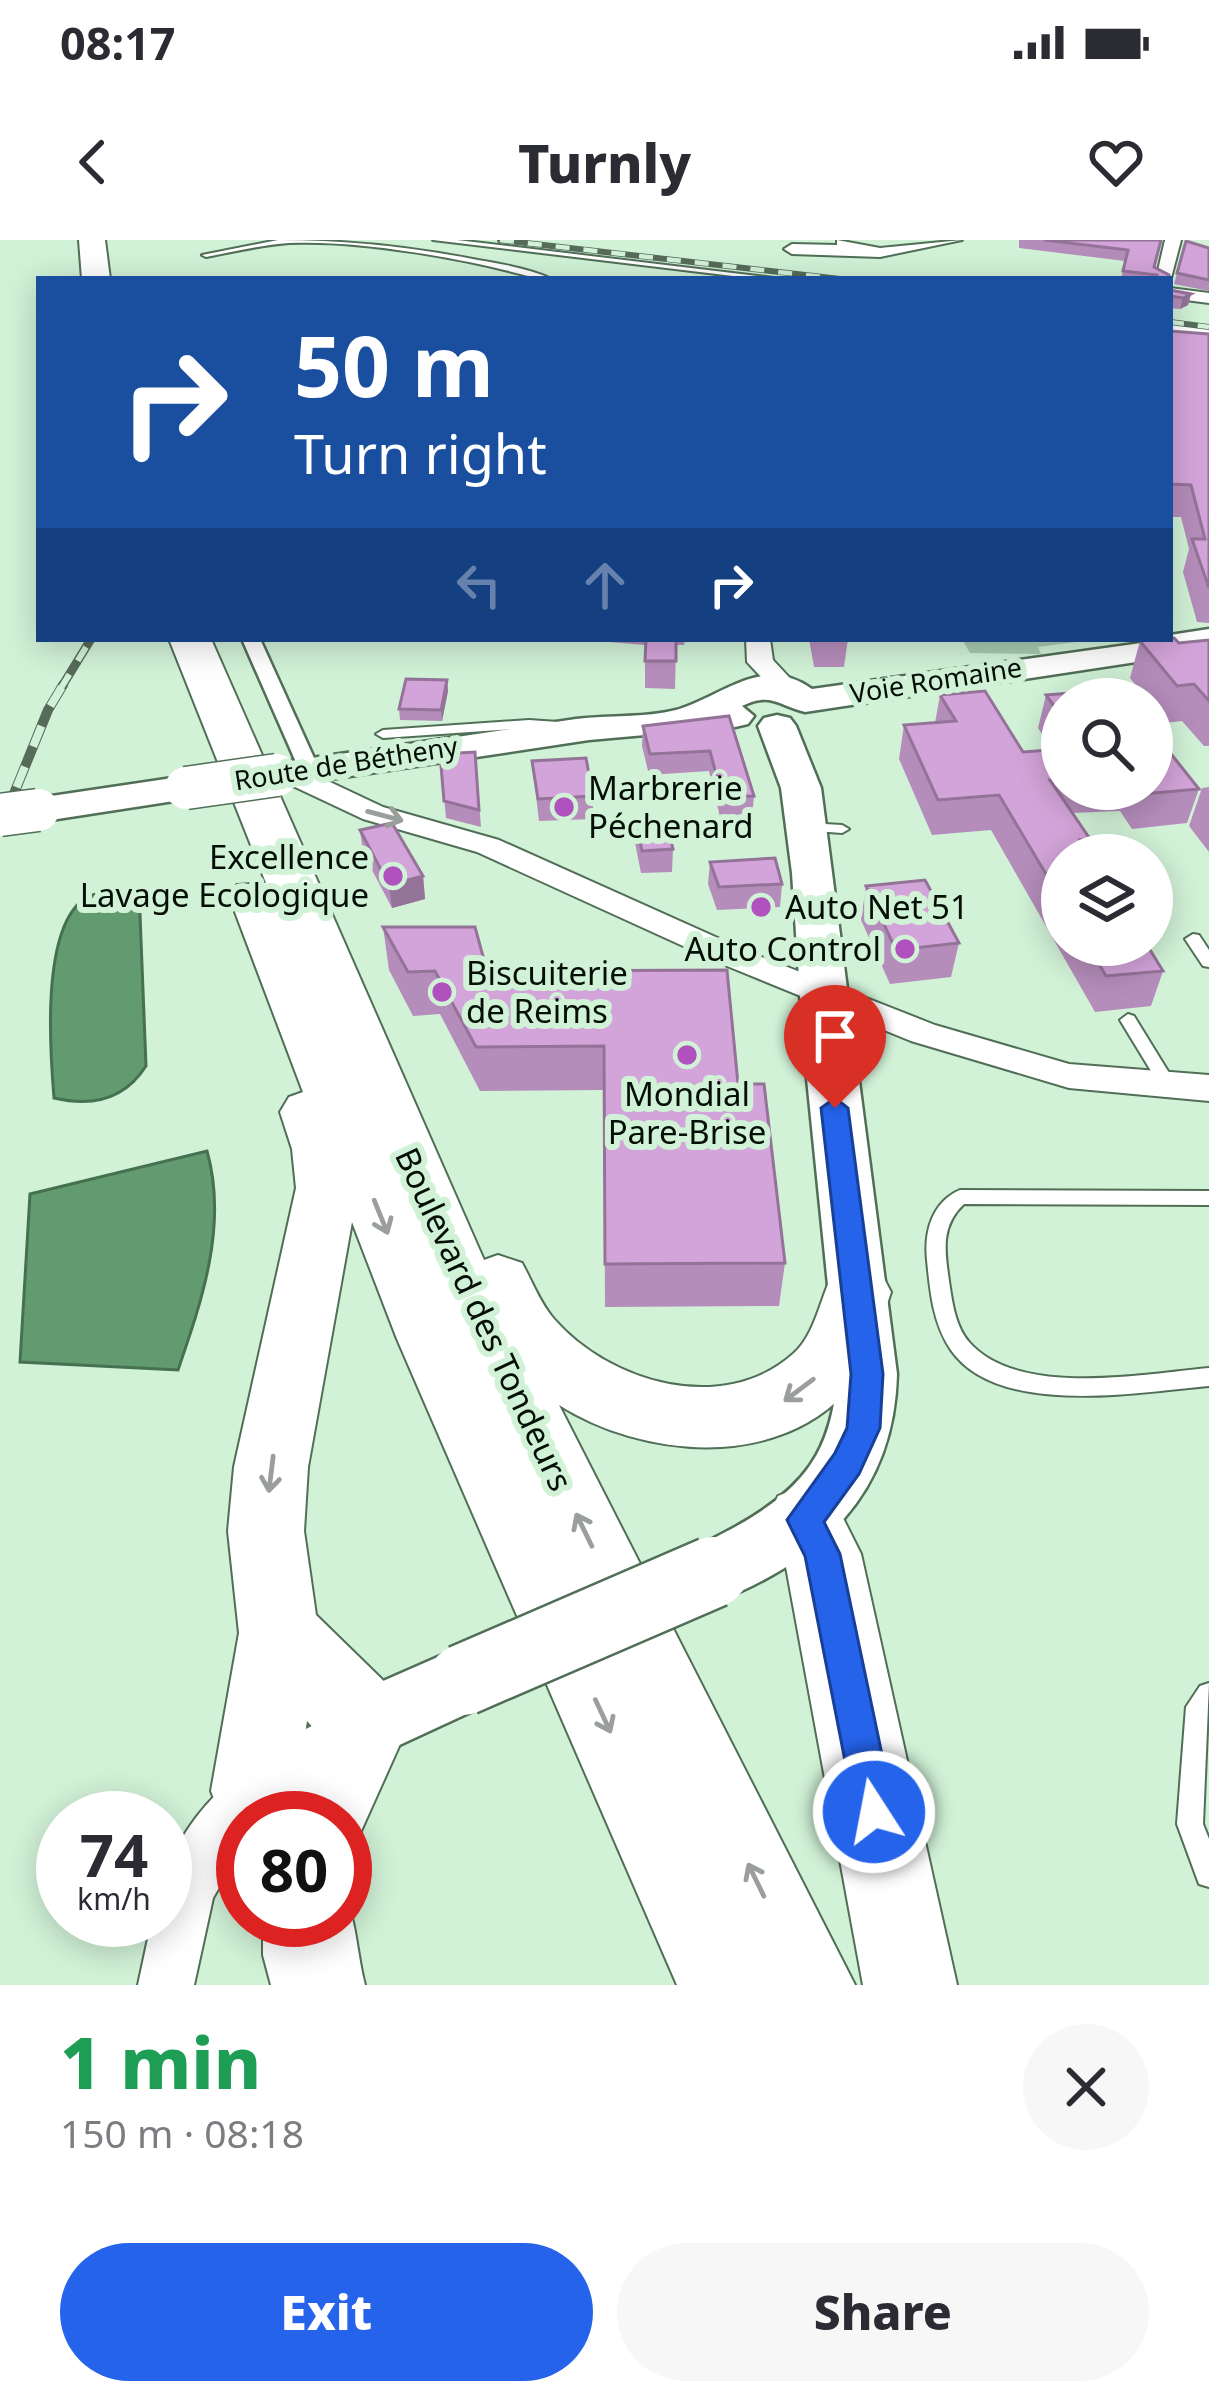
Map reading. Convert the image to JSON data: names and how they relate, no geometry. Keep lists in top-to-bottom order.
{
  "streets": {
    "highway": ["Boulevard des Tondeurs"],
    "main road": ["Voie Romaine", "Route de Bétheny"]
  },
  "crossings": [
    ["Voie Romaine", "Route de Bétheny"]
  ],
  "places": [
    "Marbrerie Péchenard",
    "Excellence Lavage Ecologique",
    "Auto Net 51",
    "Auto Control",
    "Biscuiterie de Reims",
    "Mondial Pare-Brise"
  ],
  "page": {
    "status": "08:17",
    "header": "Turnly",
    "turn": ["50 m", "Turn right"],
    "speed": "74 km/h",
    "limit": "80",
    "heading": ["1 min", "150 m · 08:18"],
    "buttons": ["Exit", "Share"]
  }
}
